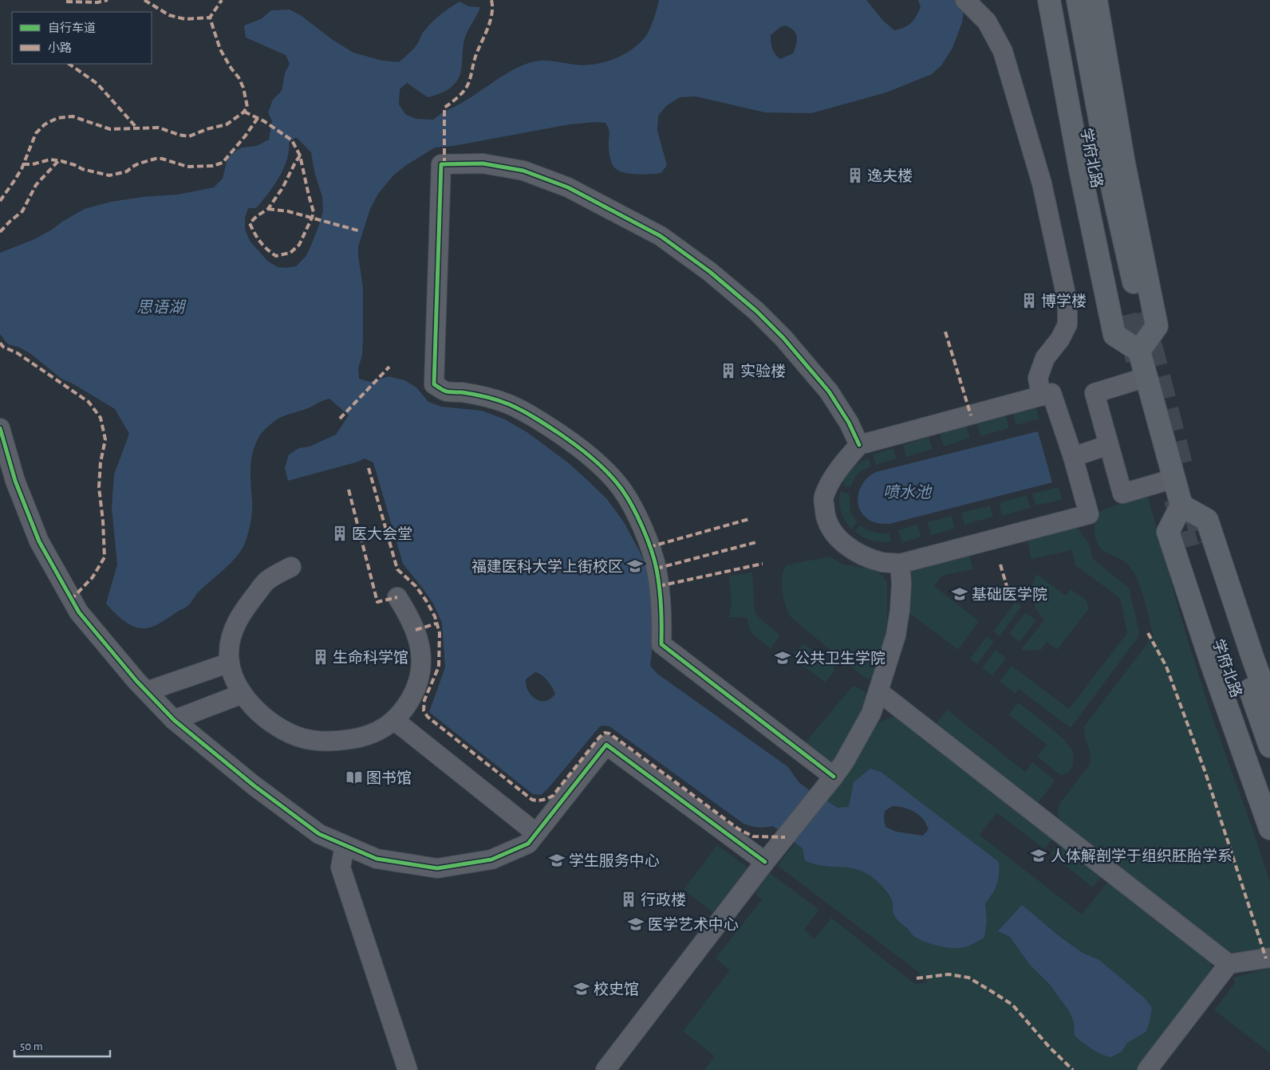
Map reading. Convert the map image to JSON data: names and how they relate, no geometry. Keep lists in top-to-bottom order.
{
  "streets": {
    "main road": ["学府北路"]
  },
  "water": ["思语湖", "喷水池"],
  "places": {
    "building": [
      "逸夫楼",
      "博学楼",
      "实验楼",
      "医大会堂",
      "生命科学馆",
      "行政楼"
    ],
    "school or university": [
      "福建医科大学上街校区",
      "基础医学院",
      "公共卫生学院",
      "人体解剖学于组织胚胎学系",
      "学生服务中心",
      "医学艺术中心",
      "校史馆"
    ],
    "library": ["图书馆"]
  },
  "legend": ["自行车道", "小路"],
  "scale_bar": "50 m"
}
